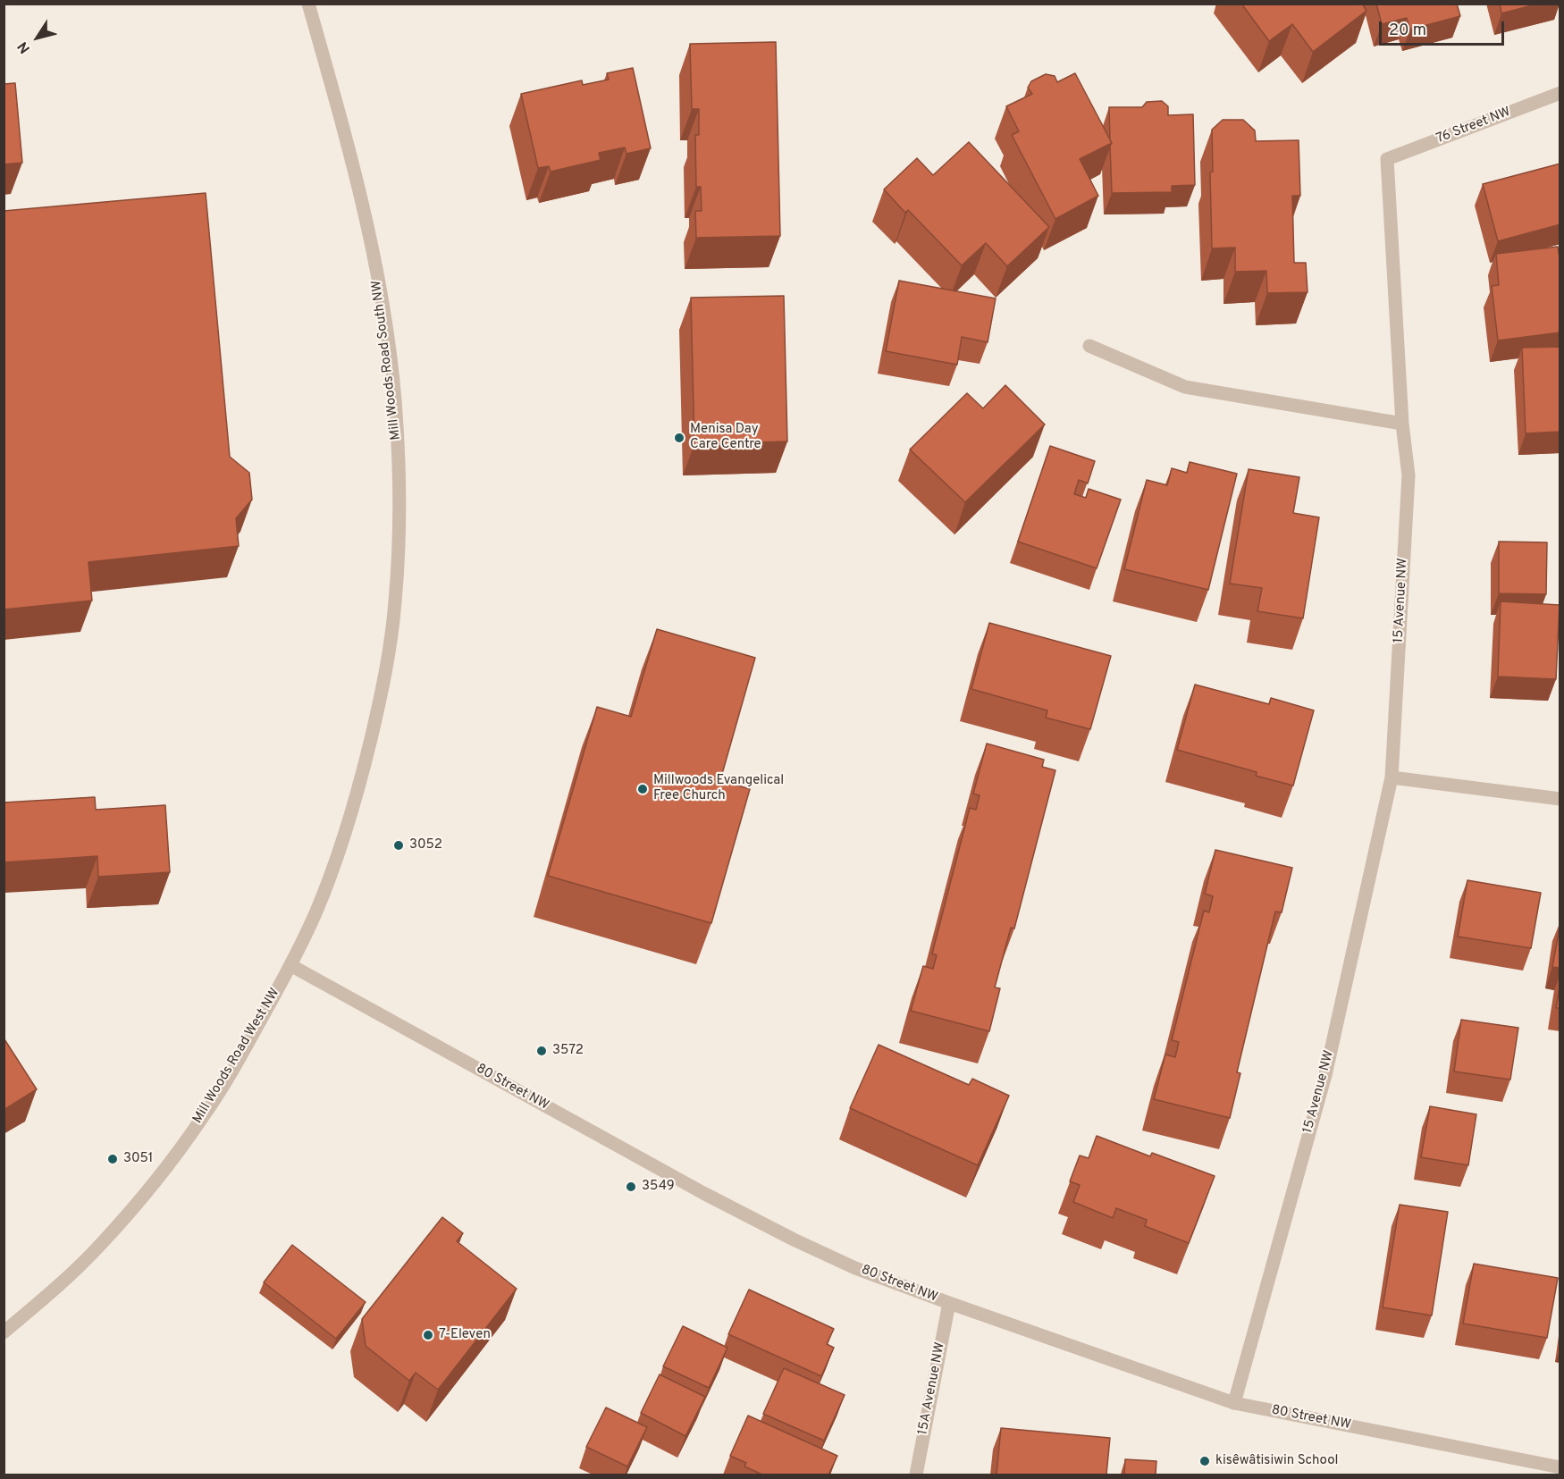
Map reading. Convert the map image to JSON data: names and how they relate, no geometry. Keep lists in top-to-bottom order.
{
  "streets": {
    "street": [
      "76 Street NW",
      "Mill Woods Road South NW",
      "15 Avenue NW",
      "Mill Woods Road West NW",
      "80 Street NW",
      "15A Avenue NW"
    ]
  },
  "crossings": [
    ["76 Street NW", "15 Avenue NW"],
    ["Mill Woods Road South NW", "Mill Woods Road West NW"],
    ["Mill Woods Road South NW", "80 Street NW"],
    ["15 Avenue NW", "80 Street NW"],
    ["Mill Woods Road West NW", "80 Street NW"],
    ["80 Street NW", "15A Avenue NW"]
  ],
  "places": [
    "Menisa Day Care Centre",
    "Millwoods Evangelical Free Church",
    "3052",
    "3572",
    "3051",
    "3549",
    "7-Eleven",
    "kisêwâtisiwin School"
  ],
  "scale_bar": "20 m",
  "north": "bottom left"
}
